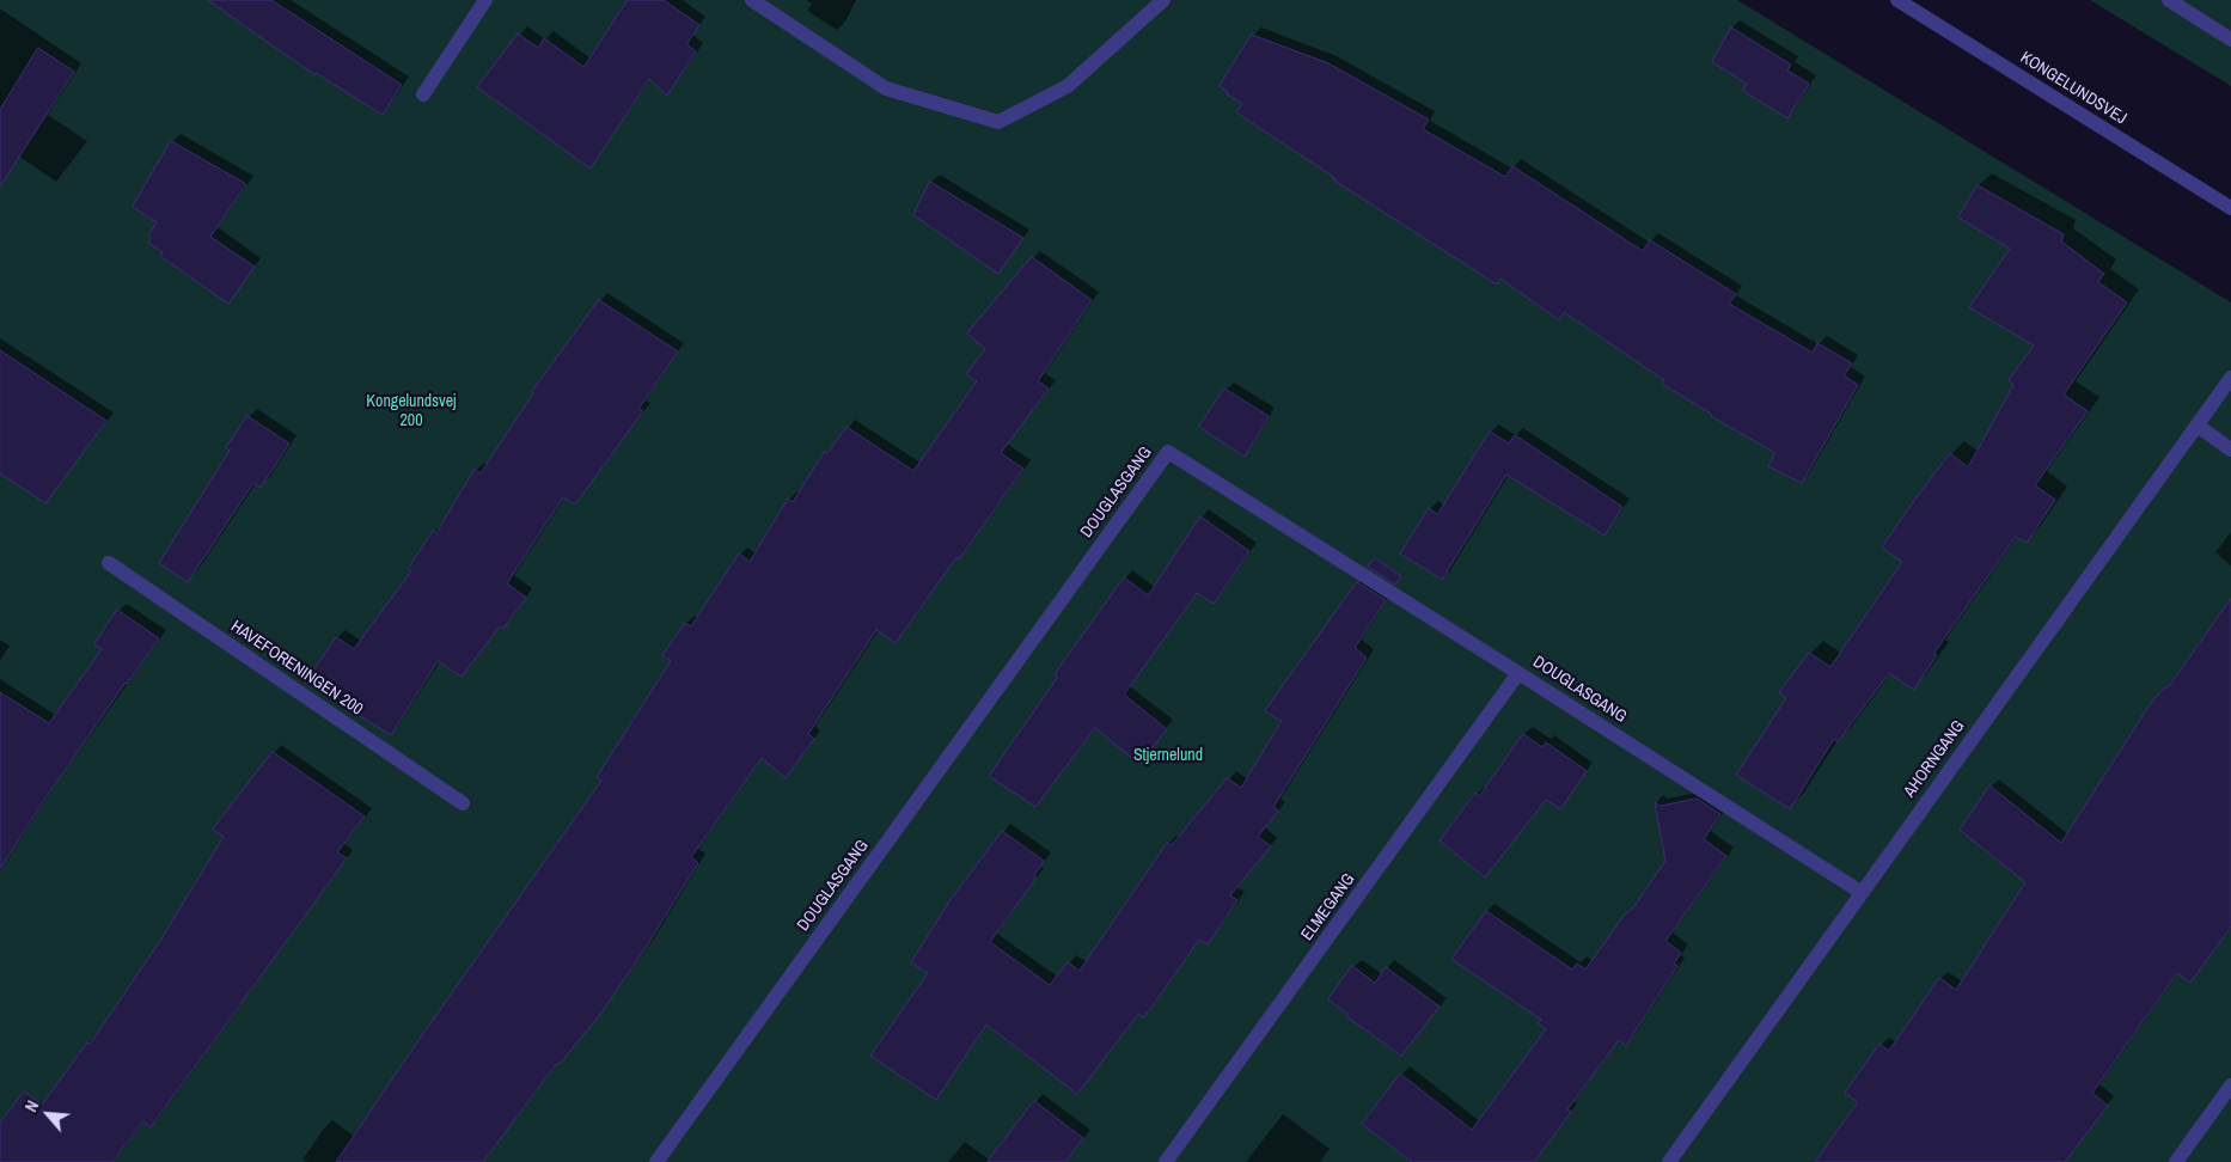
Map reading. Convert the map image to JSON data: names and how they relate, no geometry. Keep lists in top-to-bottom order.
{
  "streets": {
    "street": [
      "KONGELUNDSVEJ",
      "DOUGLASGANG",
      "HAVEFORENINGEN 200",
      "AHORNGANG",
      "ELMEGANG"
    ]
  },
  "crossings": [
    ["DOUGLASGANG", "AHORNGANG"],
    ["DOUGLASGANG", "ELMEGANG"]
  ],
  "parks": ["Kongelundsvej 200", "Stjernelund"],
  "north": "top left"
}
